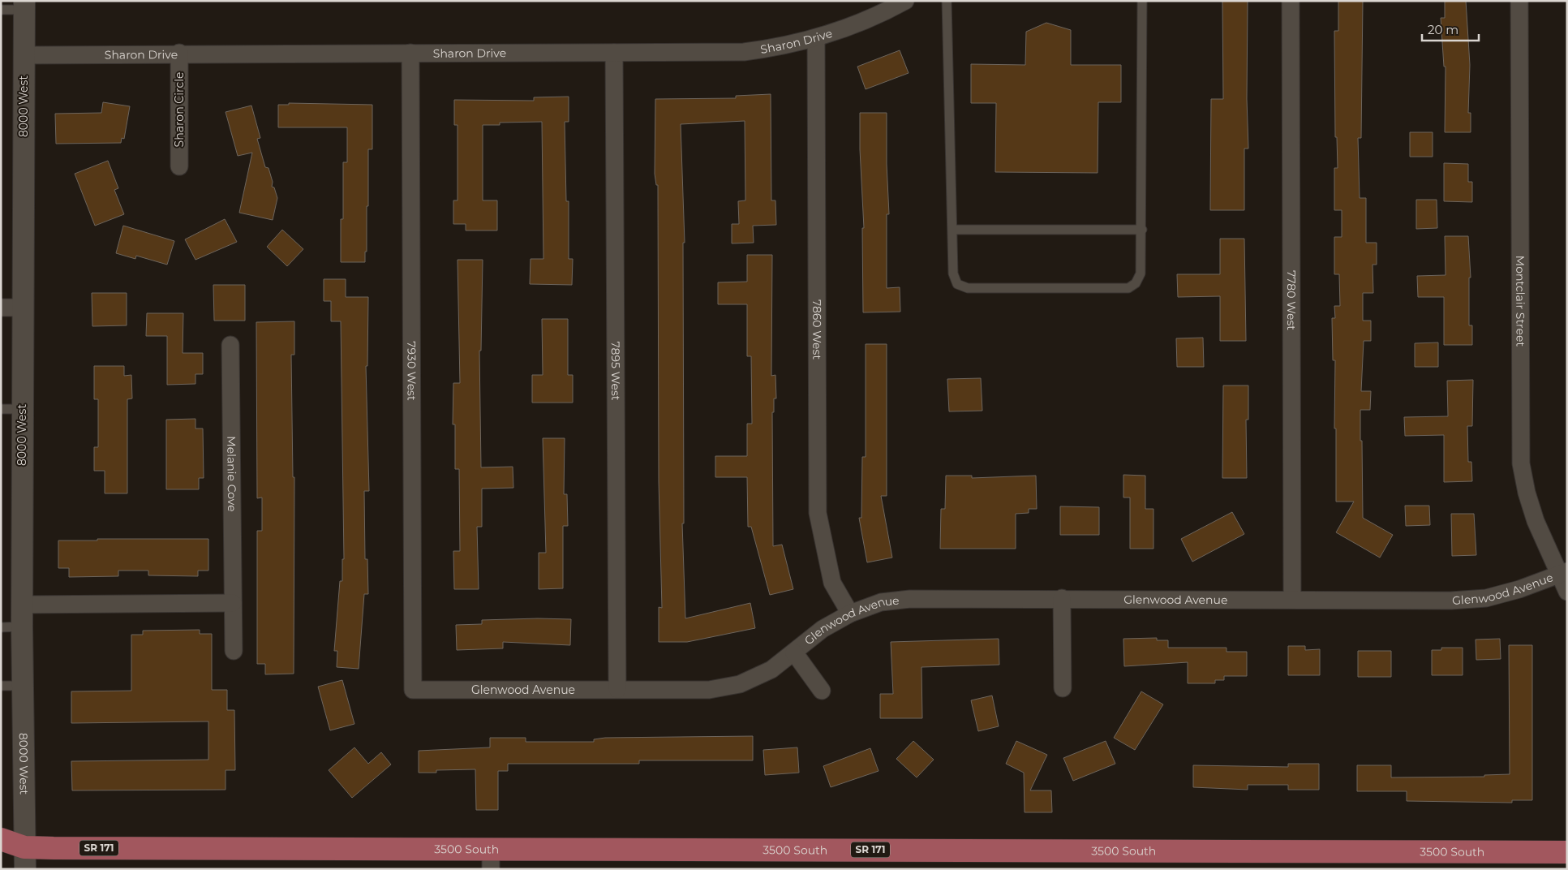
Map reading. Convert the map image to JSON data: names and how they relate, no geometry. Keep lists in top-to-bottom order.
{
  "streets": {
    "main road": ["SR 171", "3500 South"],
    "street": [
      "Sharon Drive",
      "8000 West",
      "Sharon Circle",
      "7780 West",
      "Montclair Street",
      "7860 West",
      "7930 West",
      "7895 West",
      "Melanie Cove",
      "Glenwood Avenue"
    ]
  },
  "crossings": [
    ["Sharon Drive", "8000 West"],
    ["Sharon Drive", "Sharon Circle"],
    ["Sharon Drive", "7860 West"],
    ["Sharon Drive", "7930 West"],
    ["Sharon Drive", "7895 West"],
    ["8000 West", "3500 South"],
    ["7780 West", "Glenwood Avenue"],
    ["Montclair Street", "Glenwood Avenue"],
    ["7860 West", "Glenwood Avenue"],
    ["7930 West", "Glenwood Avenue"],
    ["7895 West", "Glenwood Avenue"]
  ],
  "scale_bar": "20 m"
}
